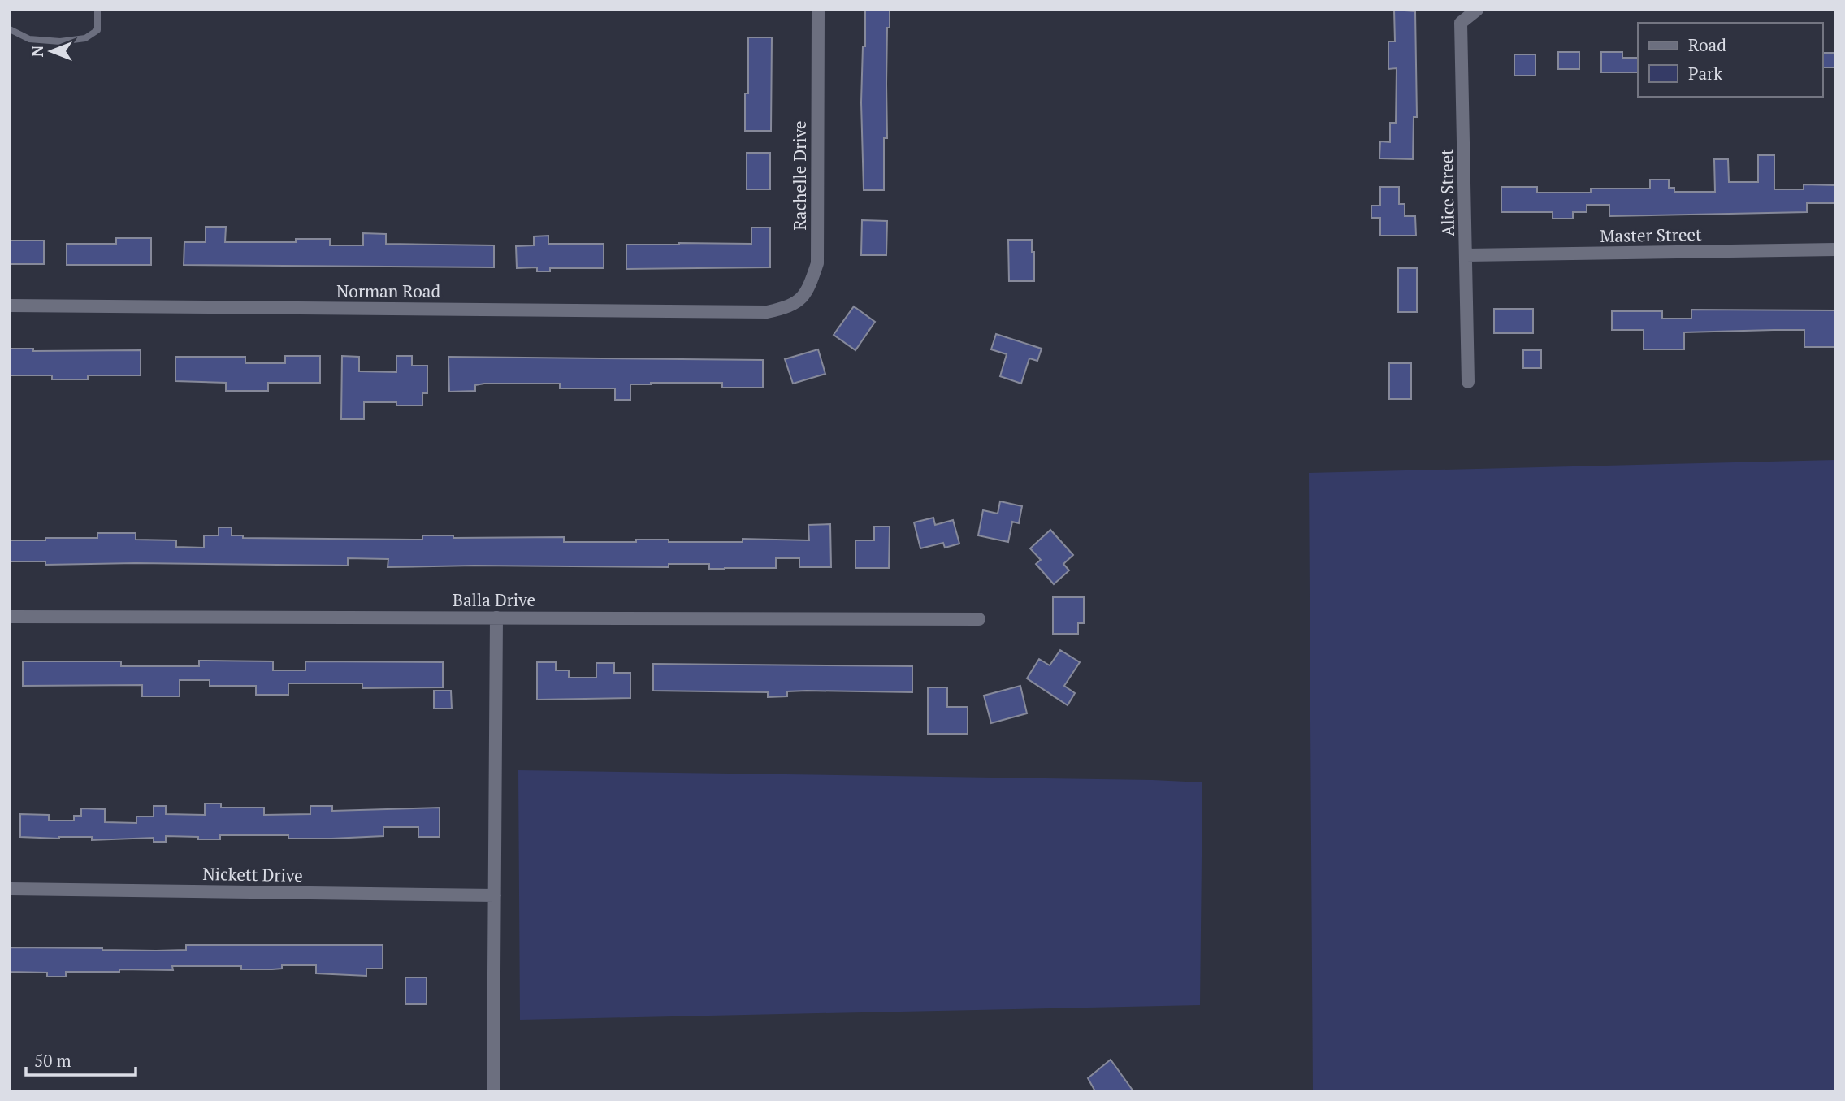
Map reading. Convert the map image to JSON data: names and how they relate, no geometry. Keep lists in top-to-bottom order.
{
  "streets": {
    "street": [
      "Rachelle Drive",
      "Alice Street",
      "Master Street",
      "Norman Road",
      "Balla Drive",
      "Nickett Drive"
    ]
  },
  "crossings": [
    ["Rachelle Drive", "Norman Road"],
    ["Alice Street", "Master Street"]
  ],
  "legend": ["Road", "Park"],
  "scale_bar": "50 m",
  "north": "left"
}
